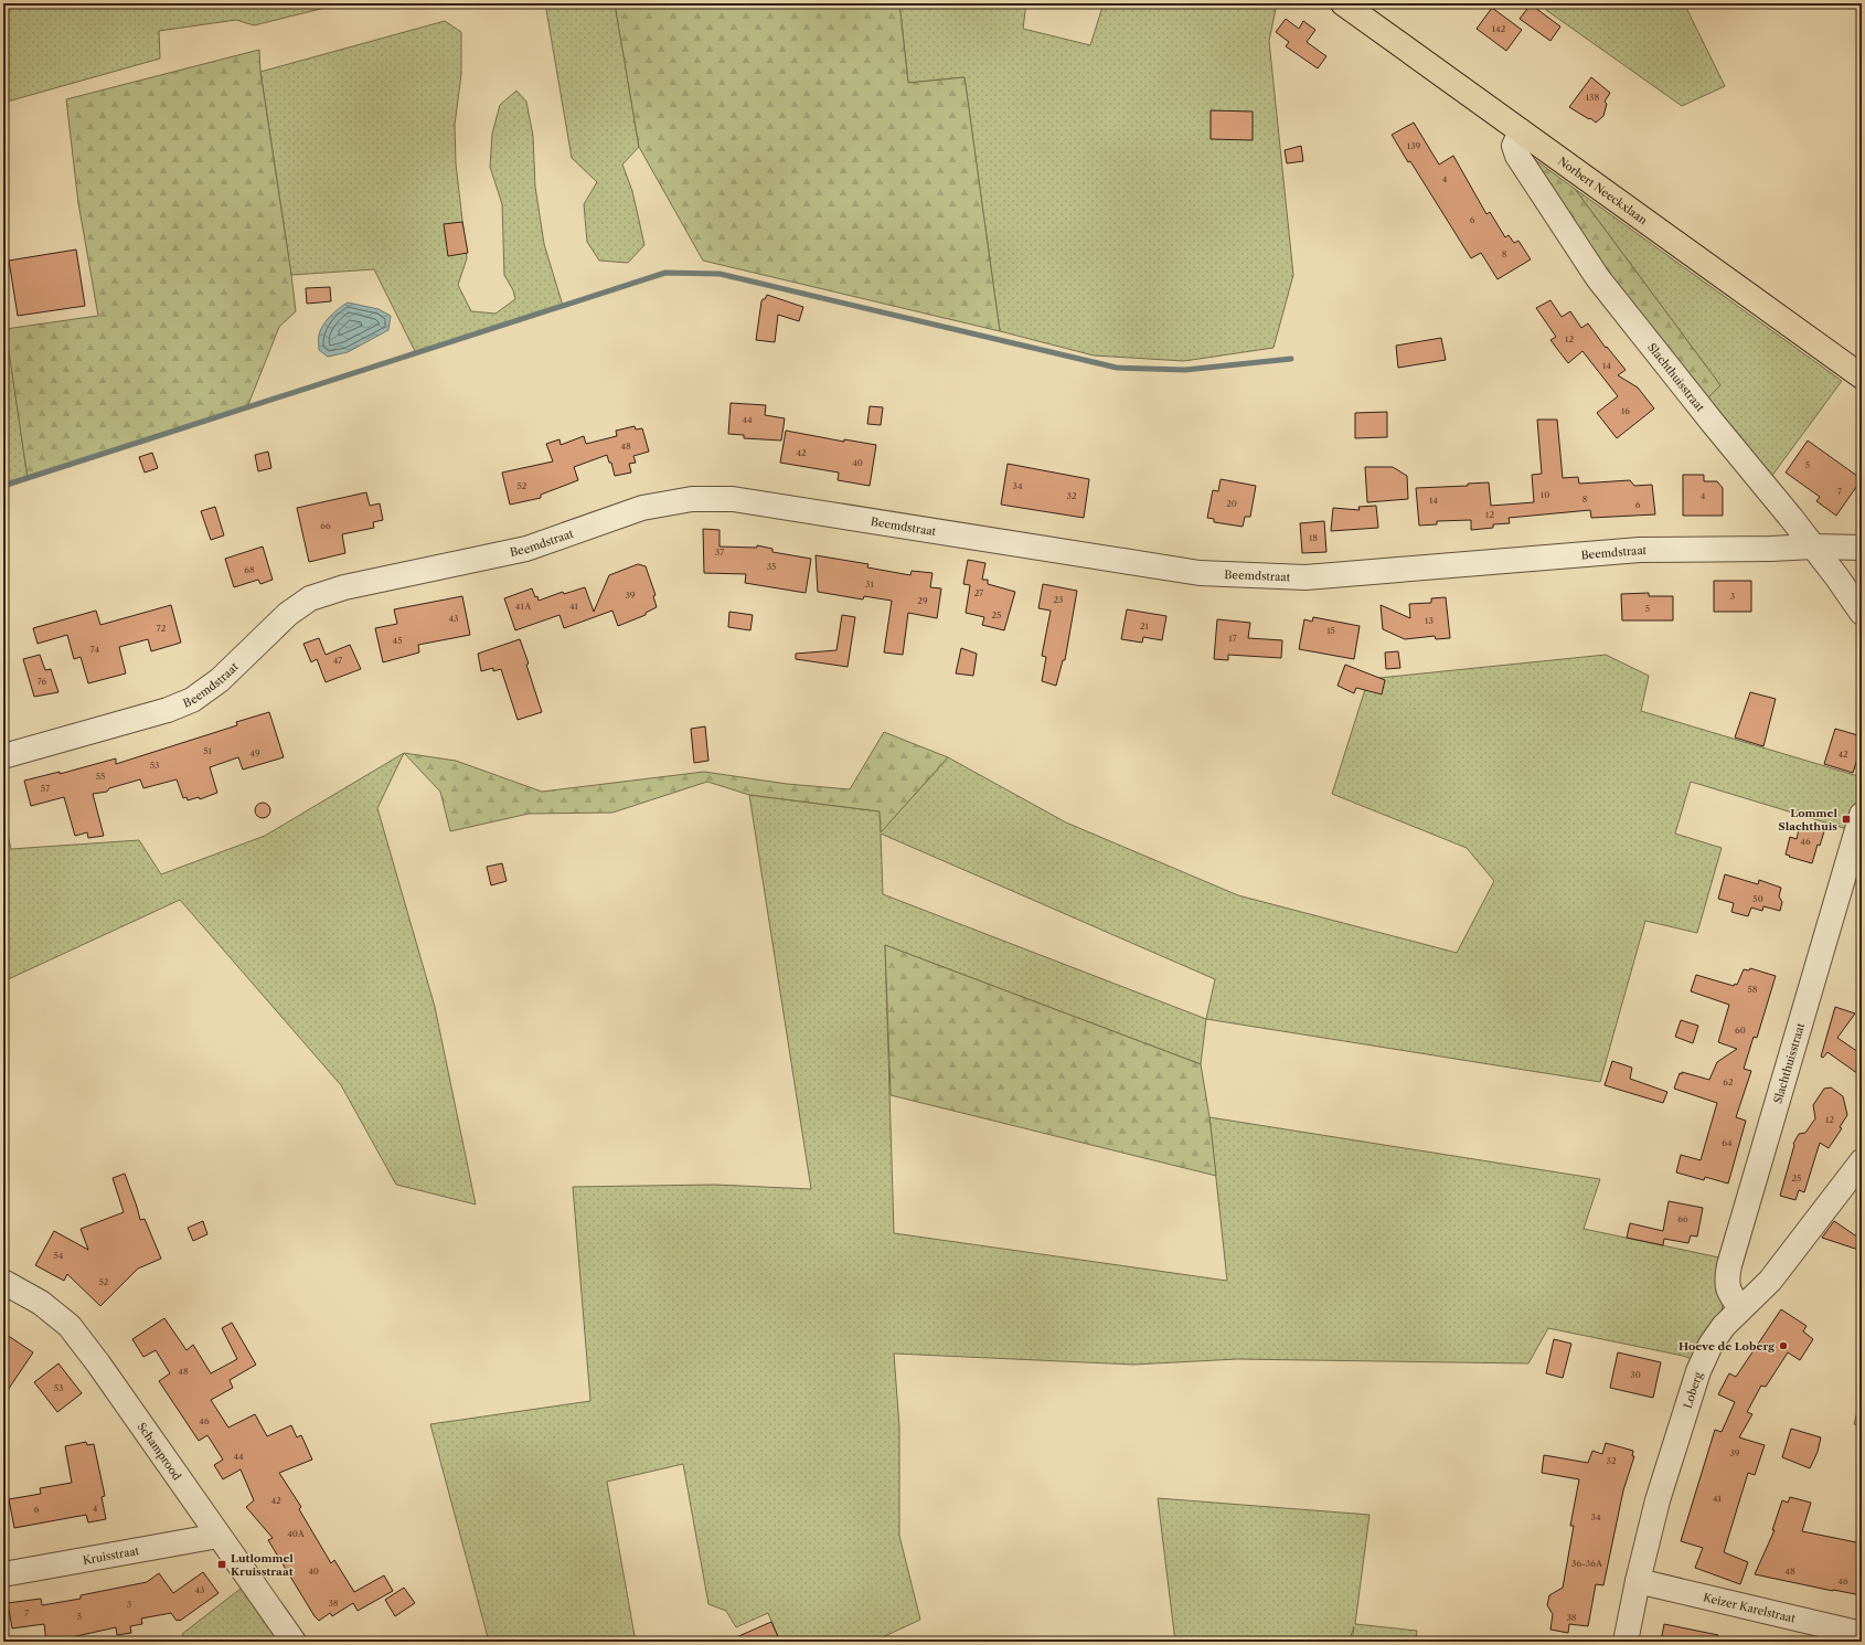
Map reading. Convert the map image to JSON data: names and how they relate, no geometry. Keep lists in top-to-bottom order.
{
  "streets": {
    "main road": ["Norbert Neeckxlaan"],
    "street": [
      "Slachthuisstraat",
      "Beemdstraat",
      "Loberg",
      "Schamprood",
      "Kruisstraat",
      "Keizer Karelstraat"
    ]
  },
  "crossings": [
    ["Norbert Neeckxlaan", "Slachthuisstraat"],
    ["Slachthuisstraat", "Beemdstraat"],
    ["Slachthuisstraat", "Loberg"],
    ["Loberg", "Keizer Karelstraat"],
    ["Schamprood", "Kruisstraat"]
  ],
  "places": {
    "transit": ["Lommel Slachthuis", "Lutlommel Kruisstraat"],
    "other": ["Hoeve de Loberg"]
  },
  "house_numbers": [
    "142",
    "138",
    "139",
    "4",
    "6",
    "8",
    "12",
    "14",
    "16",
    "44",
    "48",
    "42",
    "40",
    "5",
    "52",
    "34",
    "7",
    "10",
    "32",
    "4",
    "8",
    "14",
    "20",
    "6",
    "12",
    "66",
    "18",
    "37",
    "35",
    "68",
    "31",
    "27",
    "39",
    "3",
    "23",
    "29",
    "41A",
    "41",
    "5",
    "25",
    "43",
    "13",
    "21",
    "72",
    "15",
    "17",
    "45",
    "74",
    "47",
    "76",
    "51",
    "49",
    "42",
    "53",
    "55",
    "57",
    "46",
    "50",
    "58",
    "60",
    "62",
    "12",
    "64",
    "25",
    "66",
    "54",
    "52",
    "48",
    "30",
    "53",
    "46",
    "39",
    "44",
    "32",
    "41",
    "42",
    "4",
    "6",
    "34",
    "40A",
    "36-36A",
    "40",
    "48",
    "46",
    "43",
    "38",
    "3",
    "7",
    "5",
    "38"
  ]
}
